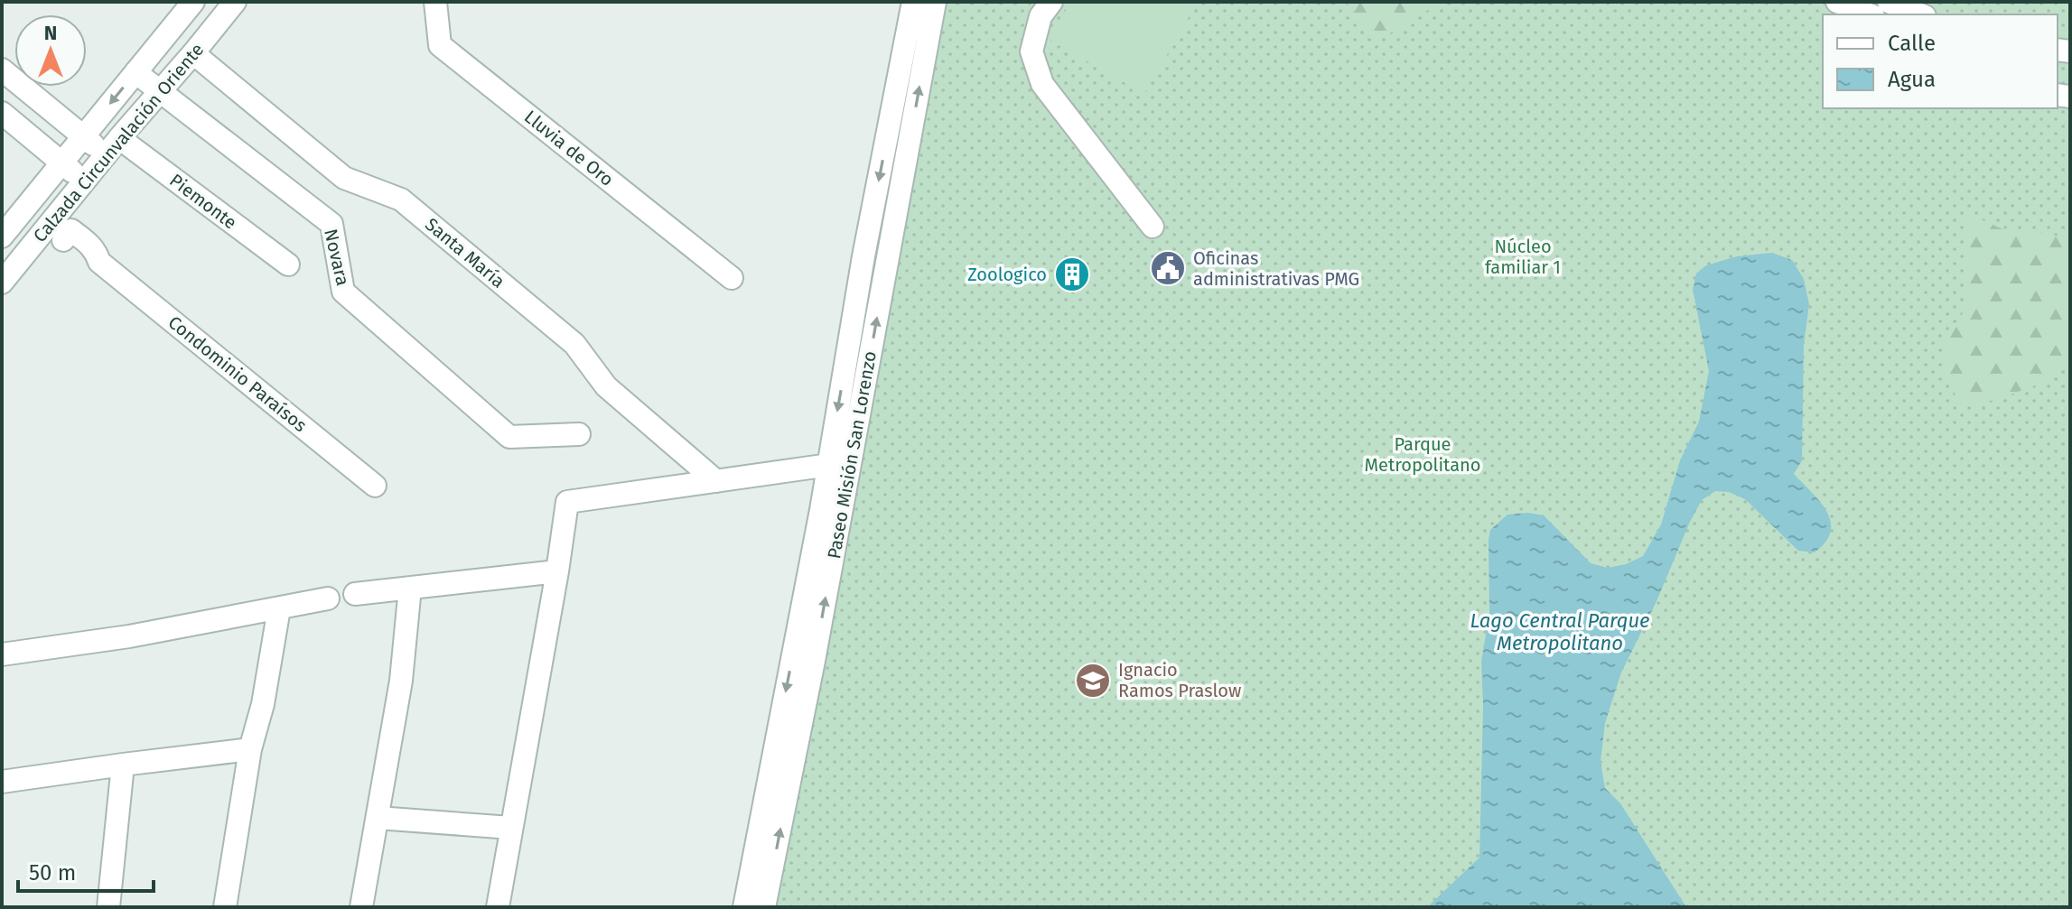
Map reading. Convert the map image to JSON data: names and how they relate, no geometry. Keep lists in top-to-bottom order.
{
  "streets": {
    "street": [
      "Calzada Circunvalación Oriente",
      "Lluvia de Oro",
      "Piemonte",
      "Santa María",
      "Novara",
      "Condominio Paraísos",
      "Paseo Misión San Lorenzo"
    ]
  },
  "crossings": [
    ["Calzada Circunvalación Oriente", "Piemonte"],
    ["Calzada Circunvalación Oriente", "Santa María"],
    ["Calzada Circunvalación Oriente", "Novara"],
    ["Calzada Circunvalación Oriente", "Condominio Paraísos"]
  ],
  "water": ["Lago Central Parque Metropolitano"],
  "parks": ["Núcleo familiar 1", "Parque Metropolitano"],
  "places": {
    "public building": ["Oficinas administrativas PMG"],
    "building": ["Zoologico"],
    "school or university": ["Ignacio Ramos Praslow"]
  },
  "legend": ["Calle", "Agua"],
  "scale_bar": "50 m",
  "north": "top"
}
